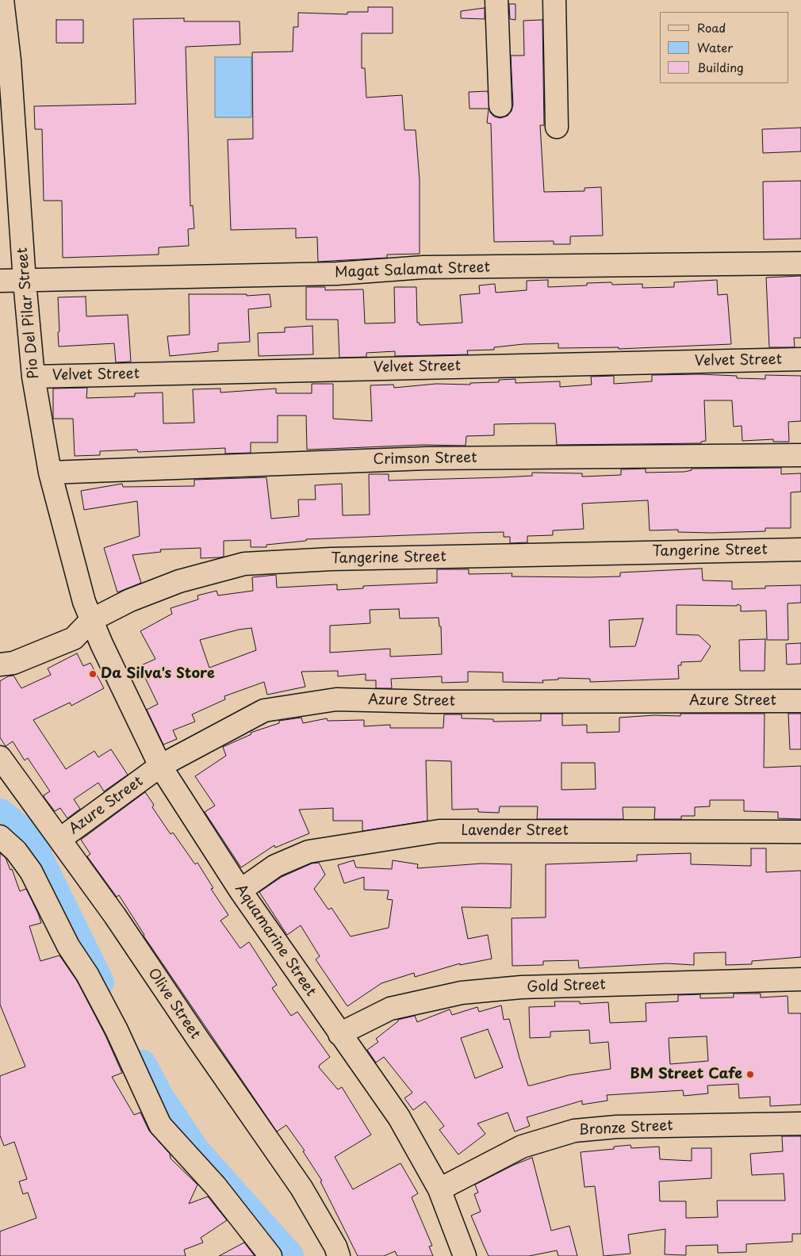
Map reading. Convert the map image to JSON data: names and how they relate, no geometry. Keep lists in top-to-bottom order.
{
  "streets": {
    "street": [
      "Magat Salamat Street",
      "Pio Del Pilar Street",
      "Velvet Street",
      "Crimson Street",
      "Tangerine Street",
      "Azure Street",
      "Lavender Street",
      "Aquamarine Street",
      "Gold Street",
      "Olive Street",
      "Bronze Street"
    ]
  },
  "crossings": [
    ["Magat Salamat Street", "Pio Del Pilar Street"],
    ["Pio Del Pilar Street", "Velvet Street"],
    ["Pio Del Pilar Street", "Crimson Street"],
    ["Pio Del Pilar Street", "Tangerine Street"],
    ["Pio Del Pilar Street", "Aquamarine Street"],
    ["Tangerine Street", "Aquamarine Street"],
    ["Azure Street", "Aquamarine Street"],
    ["Azure Street", "Olive Street"],
    ["Lavender Street", "Aquamarine Street"],
    ["Aquamarine Street", "Gold Street"],
    ["Aquamarine Street", "Bronze Street"]
  ],
  "places": ["Da Silva's Store", "BM Street Cafe"],
  "legend": ["Road", "Water", "Building"]
}
